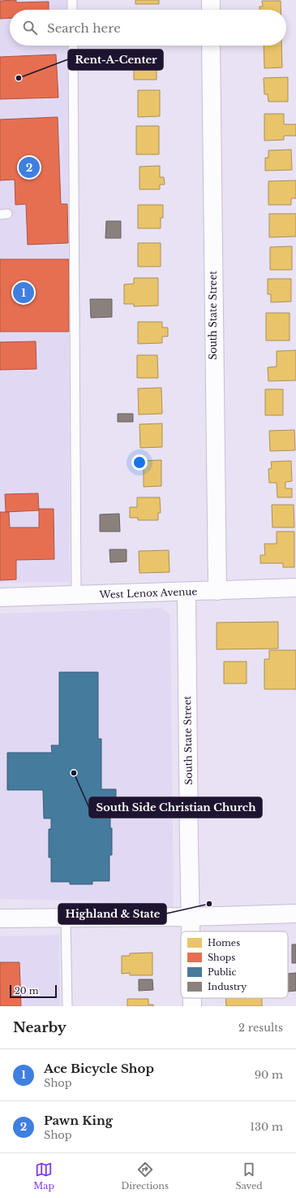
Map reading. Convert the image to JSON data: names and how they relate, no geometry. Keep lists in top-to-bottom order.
{
  "streets": {
    "street": ["South State Street", "West Lenox Avenue"]
  },
  "crossings": [
    ["South State Street", "West Lenox Avenue"]
  ],
  "places": ["Rent-A-Center", "South Side Christian Church", "Highland & State"],
  "legend": [
    "Homes",
    "Shops",
    "Public",
    "Industry"
  ],
  "scale_bar": "20 m",
  "page": {
    "search": "Search here",
    "pins": ["2", "1"],
    "scale": "20 m",
    "heading": ["Nearby", "2 results"],
    "list": [
      {
        "mark": "1",
        "name": "Ace Bicycle Shop",
        "note": "Shop",
        "value": "90 m"
      },
      {
        "mark": "2",
        "name": "Pawn King",
        "note": "Shop",
        "value": "130 m"
      }
    ],
    "nav": ["Map", "Directions", "Saved"]
  }
}
